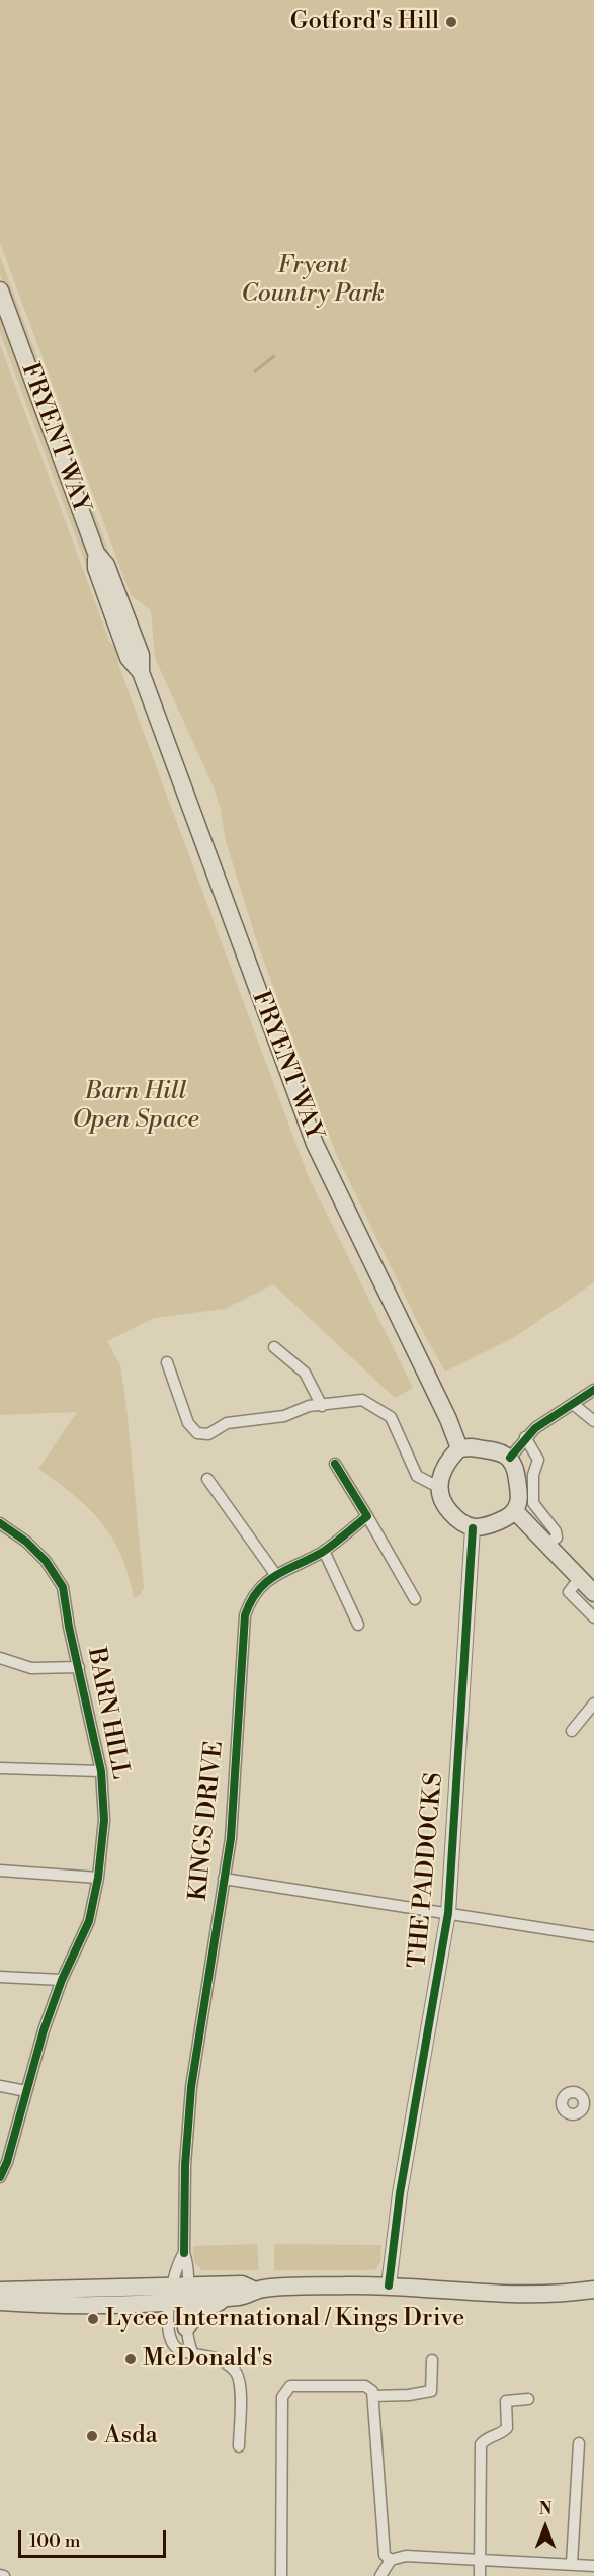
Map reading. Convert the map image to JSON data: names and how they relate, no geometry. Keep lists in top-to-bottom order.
{
  "streets": {
    "main road": ["FRYENT WAY"],
    "street": ["BARN HILL", "KINGS DRIVE", "THE PADDOCKS"]
  },
  "crossings": [
    ["FRYENT WAY", "THE PADDOCKS"]
  ],
  "parks": ["Fryent Country Park", "Barn Hill Open Space"],
  "places": [
    "Gotford's Hill",
    "Lycee International / Kings Drive",
    "McDonald's",
    "Asda"
  ],
  "scale_bar": "100 m",
  "north": "top"
}
